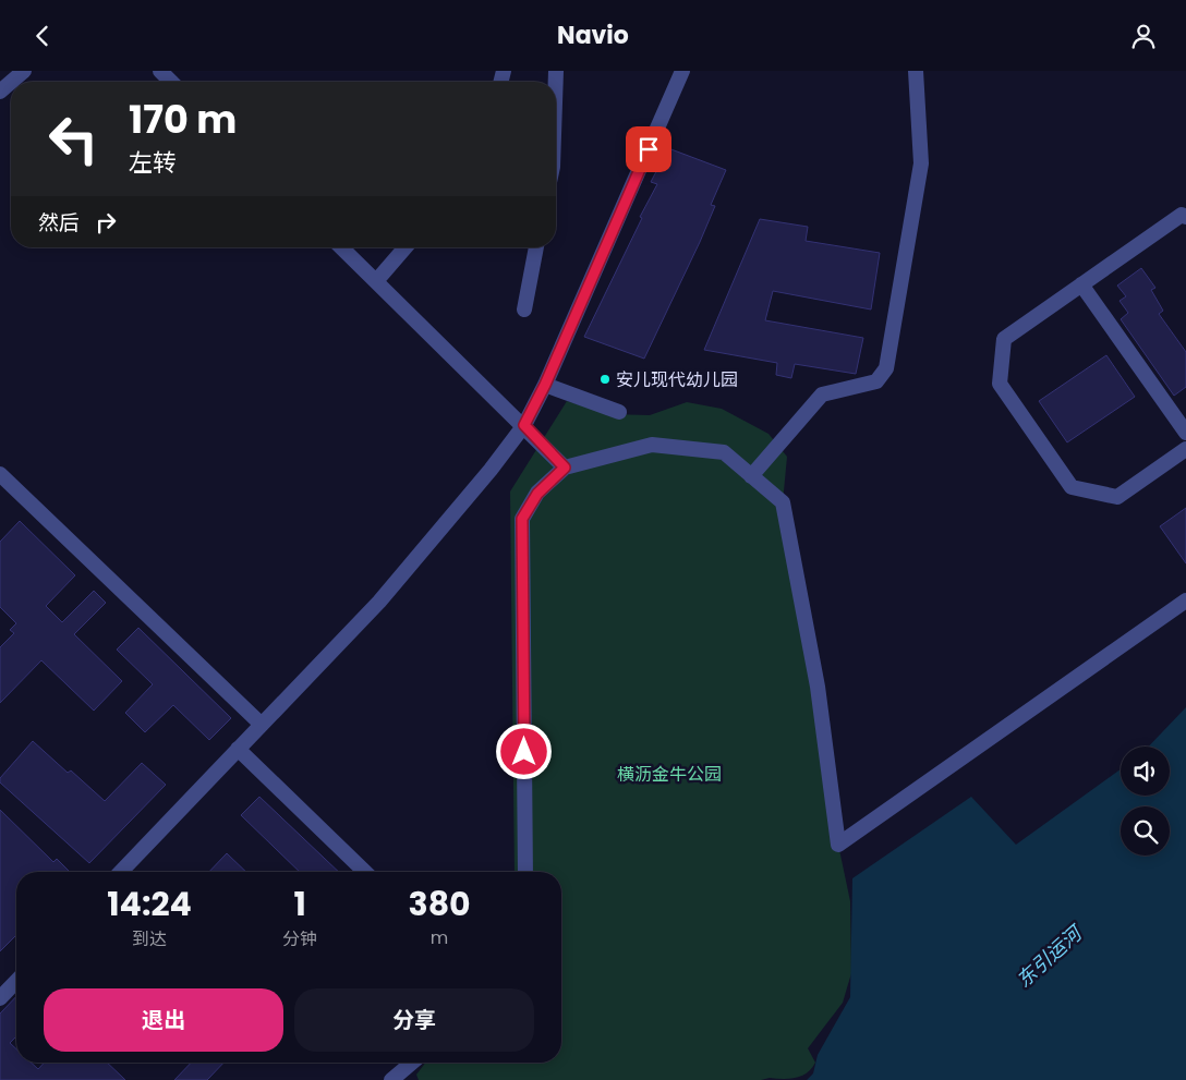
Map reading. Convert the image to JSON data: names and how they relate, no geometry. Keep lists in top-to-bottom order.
{
  "water": ["东引运河"],
  "parks": ["横沥金牛公园"],
  "places": ["安儿现代幼儿园"],
  "page": {
    "header": "Navio",
    "turn": ["170 m", "左转"],
    "then": "然后",
    "eta": [
      "14:24",
      "到达",
      "1",
      "分钟",
      "380",
      "m"
    ],
    "buttons": ["退出", "分享"]
  }
}
